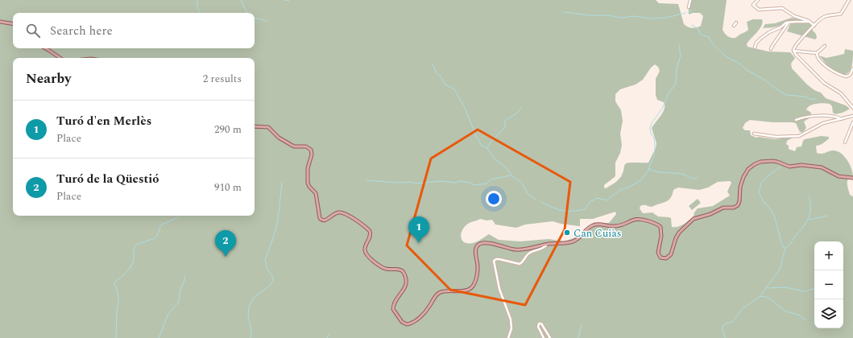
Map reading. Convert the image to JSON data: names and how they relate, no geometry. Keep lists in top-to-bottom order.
{
  "places": ["Can Cuiàs"],
  "page": {
    "search": "Search here",
    "heading": ["Nearby", "2 results"],
    "list": [
      {
        "mark": "1",
        "name": "Turó d'en Merlès",
        "note": "Place",
        "value": "290 m"
      },
      {
        "mark": "2",
        "name": "Turó de la Qüestió",
        "note": "Place",
        "value": "910 m"
      }
    ],
    "pins": ["1", "2"],
    "map_buttons": ["+", "−"]
  }
}
